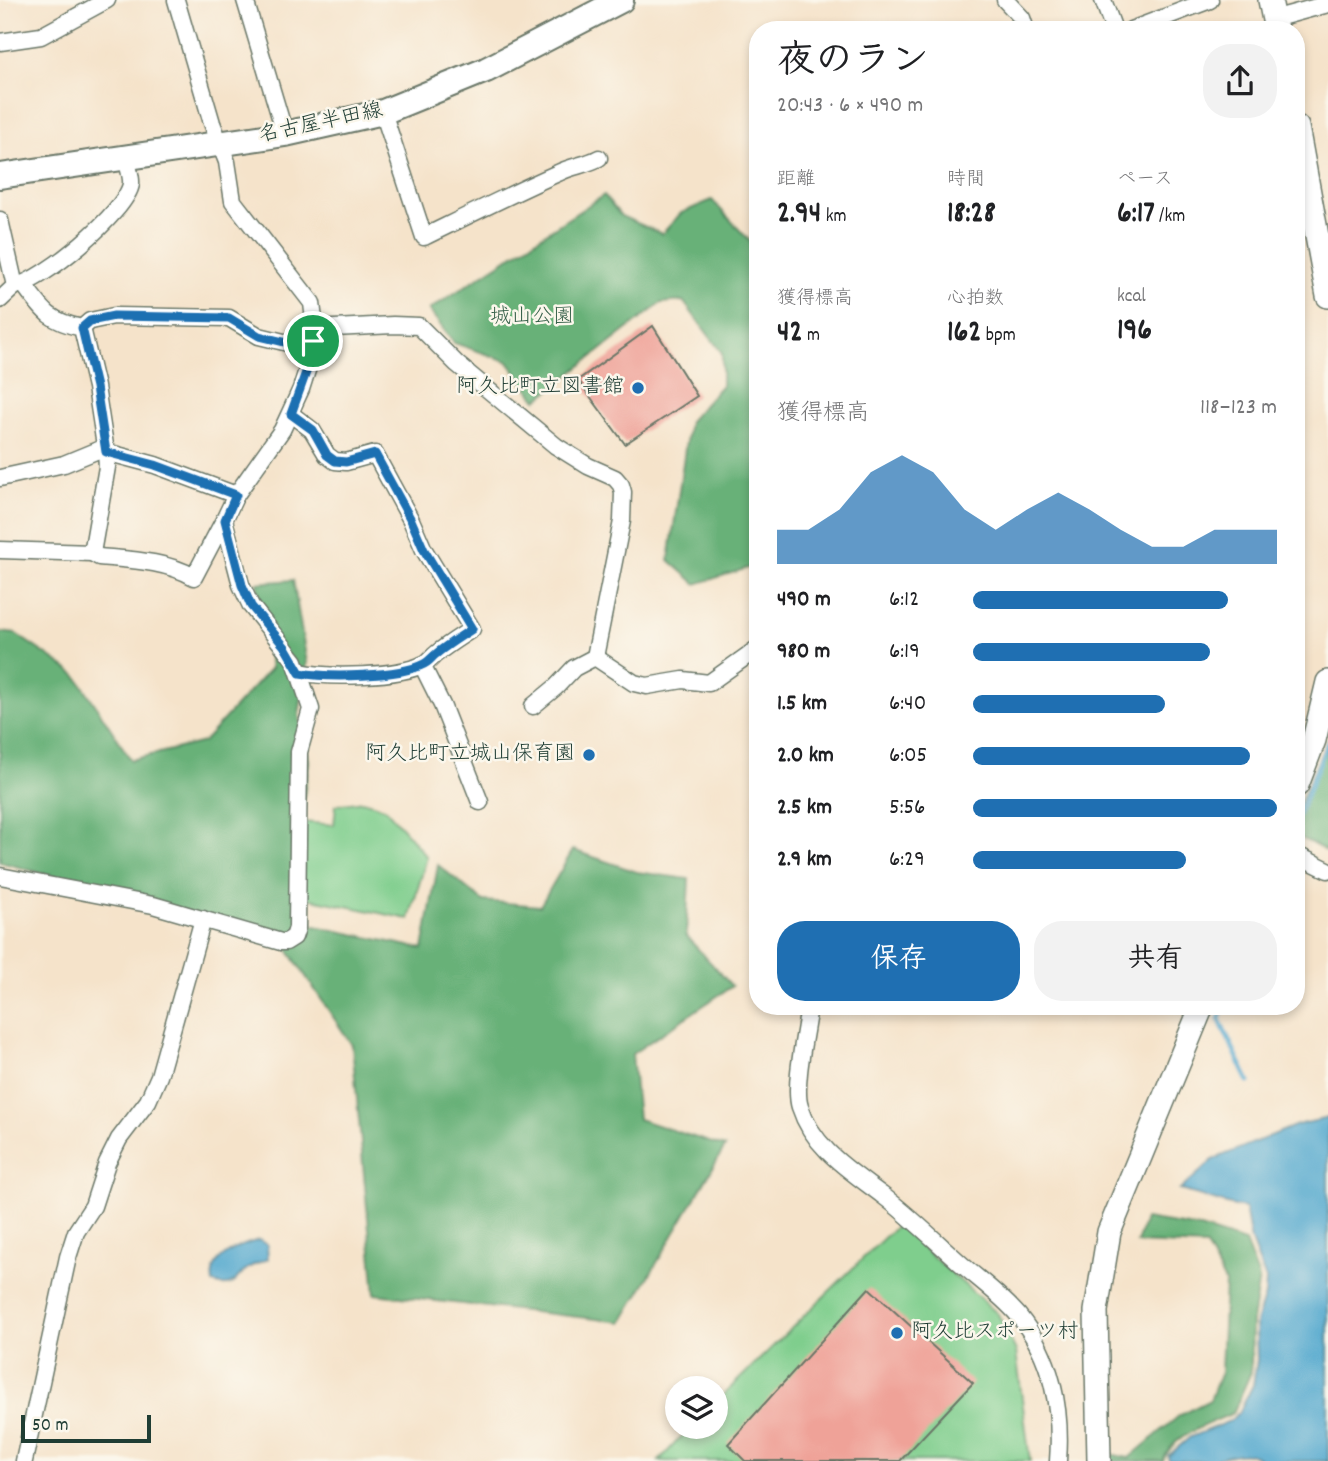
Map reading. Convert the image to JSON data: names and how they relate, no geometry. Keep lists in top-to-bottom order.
{
  "streets": {
    "main road": ["名古屋半田線"]
  },
  "parks": ["城山公園"],
  "places": ["阿久比町立図書館", "阿久比町立城山保育園", "阿久比スポーツ村"],
  "scale_bar": "50 m",
  "page": {
    "heading": ["夜のラン", "20:43 · 6 × 490 m"],
    "stats": [
      ["距離", "2.94 km"],
      ["時間", "18:28"],
      ["ペース", "6:17 /km"],
      ["獲得標高", "42 m"],
      ["心拍数", "162 bpm"],
      ["kcal", "196"]
    ],
    "chart": ["獲得標高", "118–123 m"],
    "list": [
      {
        "name": "490 m",
        "note": "6:12"
      },
      {
        "name": "980 m",
        "note": "6:19"
      },
      {
        "name": "1.5 km",
        "note": "6:40"
      },
      {
        "name": "2.0 km",
        "note": "6:05"
      },
      {
        "name": "2.5 km",
        "note": "5:56"
      },
      {
        "name": "2.9 km",
        "note": "6:29"
      }
    ],
    "buttons": ["保存", "共有"],
    "scale": "50 m"
  }
}
